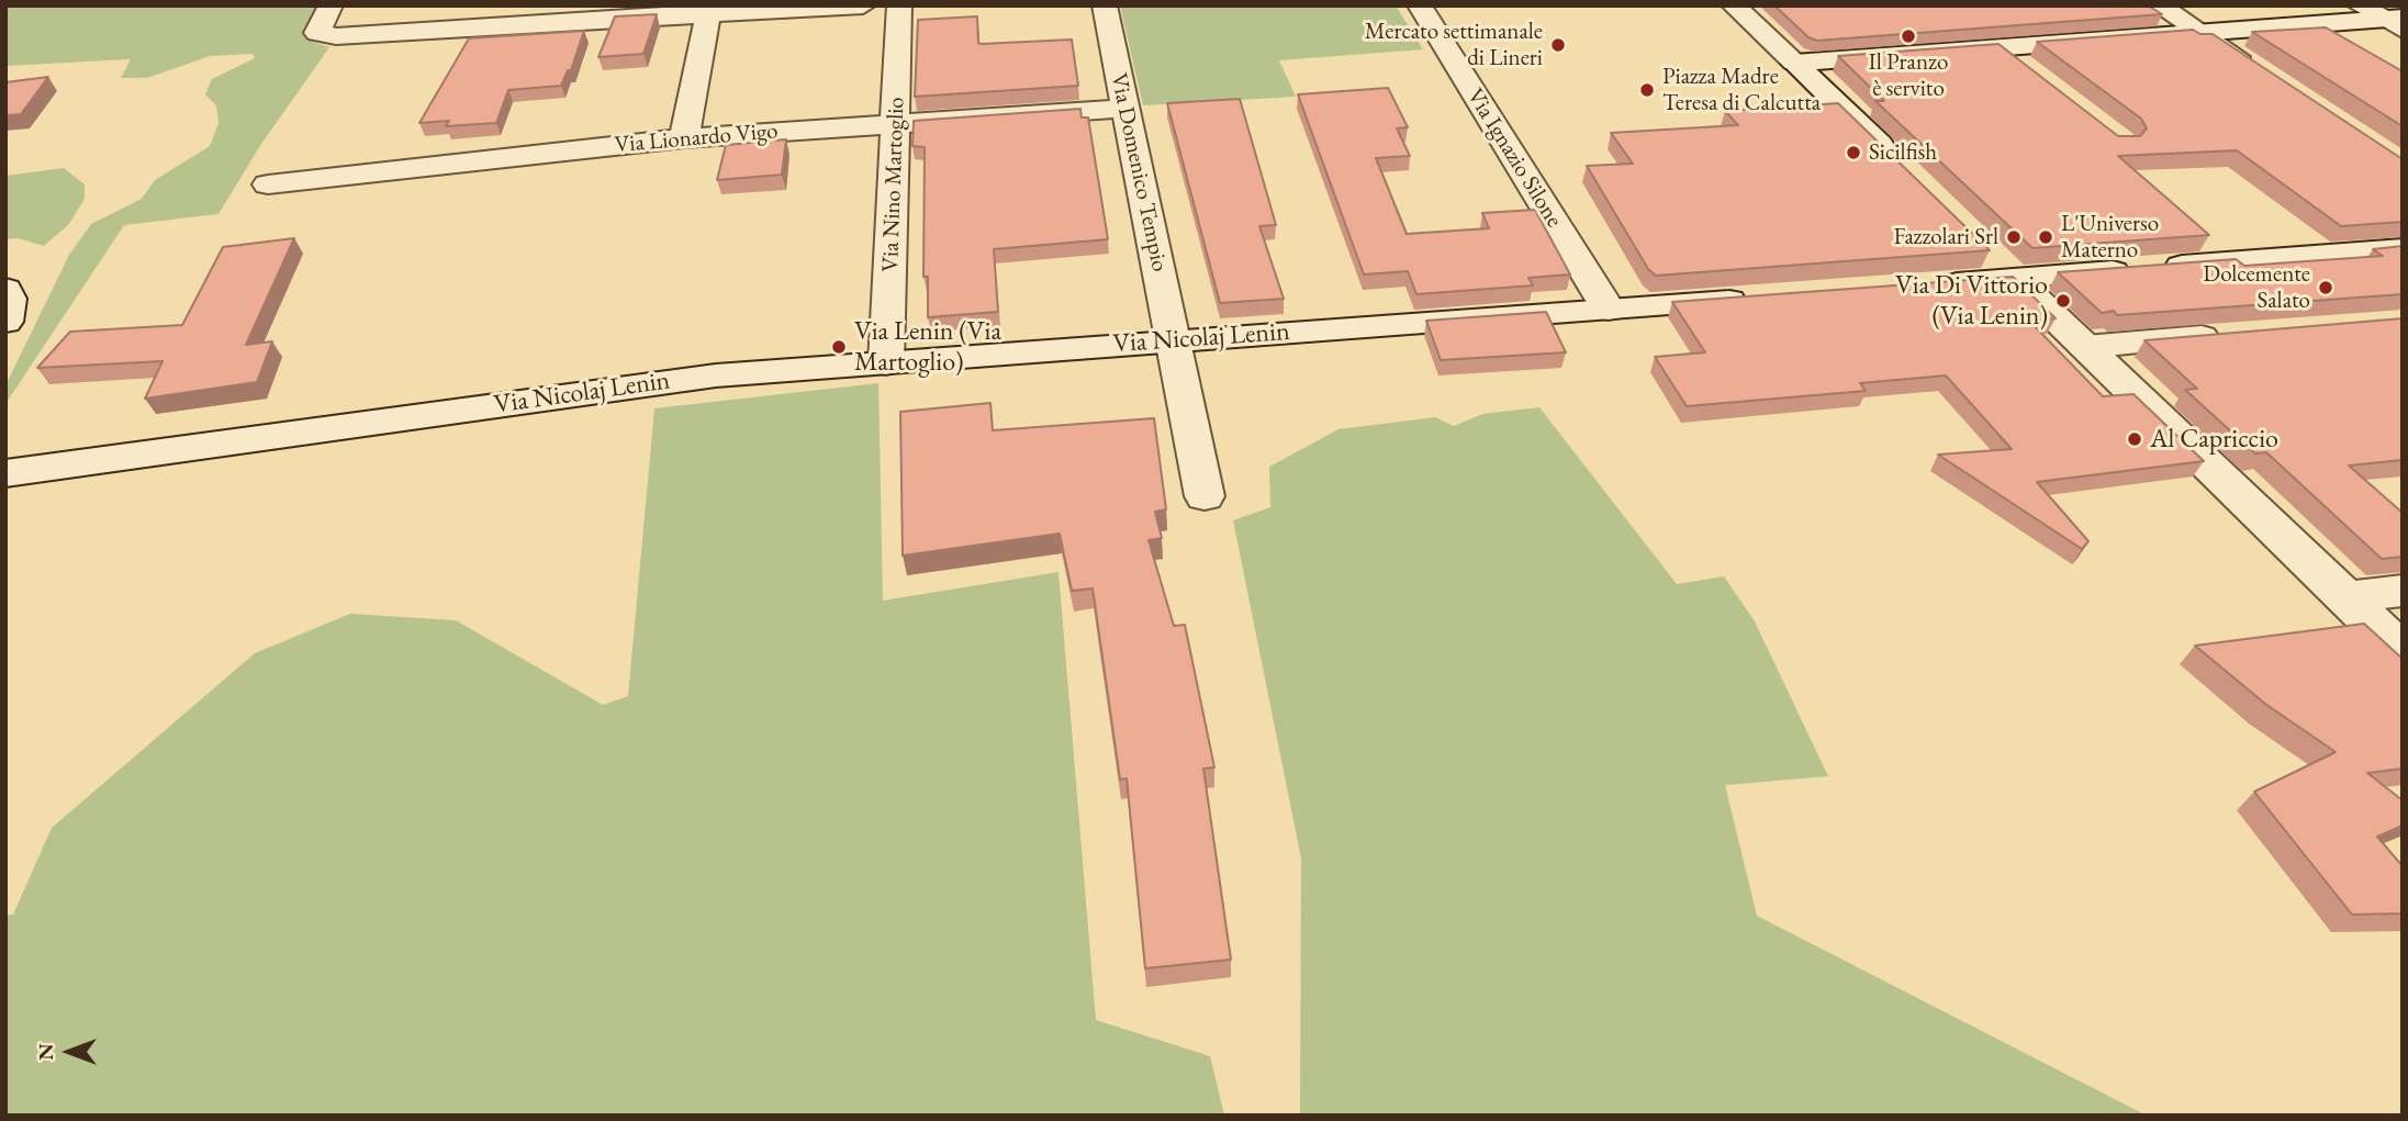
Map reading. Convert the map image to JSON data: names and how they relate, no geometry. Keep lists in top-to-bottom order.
{
  "streets": {
    "street": [
      "Via Lionardo Vigo",
      "Via Ignazio Silone",
      "Via Domenico Tempio",
      "Via Nino Martoglio",
      "Via Nicolaj Lenin"
    ]
  },
  "crossings": [
    ["Via Lionardo Vigo", "Via Domenico Tempio"],
    ["Via Lionardo Vigo", "Via Nino Martoglio"],
    ["Via Ignazio Silone", "Via Nicolaj Lenin"],
    ["Via Domenico Tempio", "Via Nicolaj Lenin"],
    ["Via Nino Martoglio", "Via Nicolaj Lenin"]
  ],
  "places": [
    "Il Pranzo è servito",
    "Mercato settimanale di Lineri",
    "Piazza Madre Teresa di Calcutta",
    "Sicilfish",
    "Fazzolari Srl",
    "L'Universo Materno",
    "Dolcemente Salato",
    "Via Di Vittorio (Via Lenin)",
    "Via Lenin (Via Martoglio)",
    "Al Capriccio"
  ],
  "north": "left"
}
